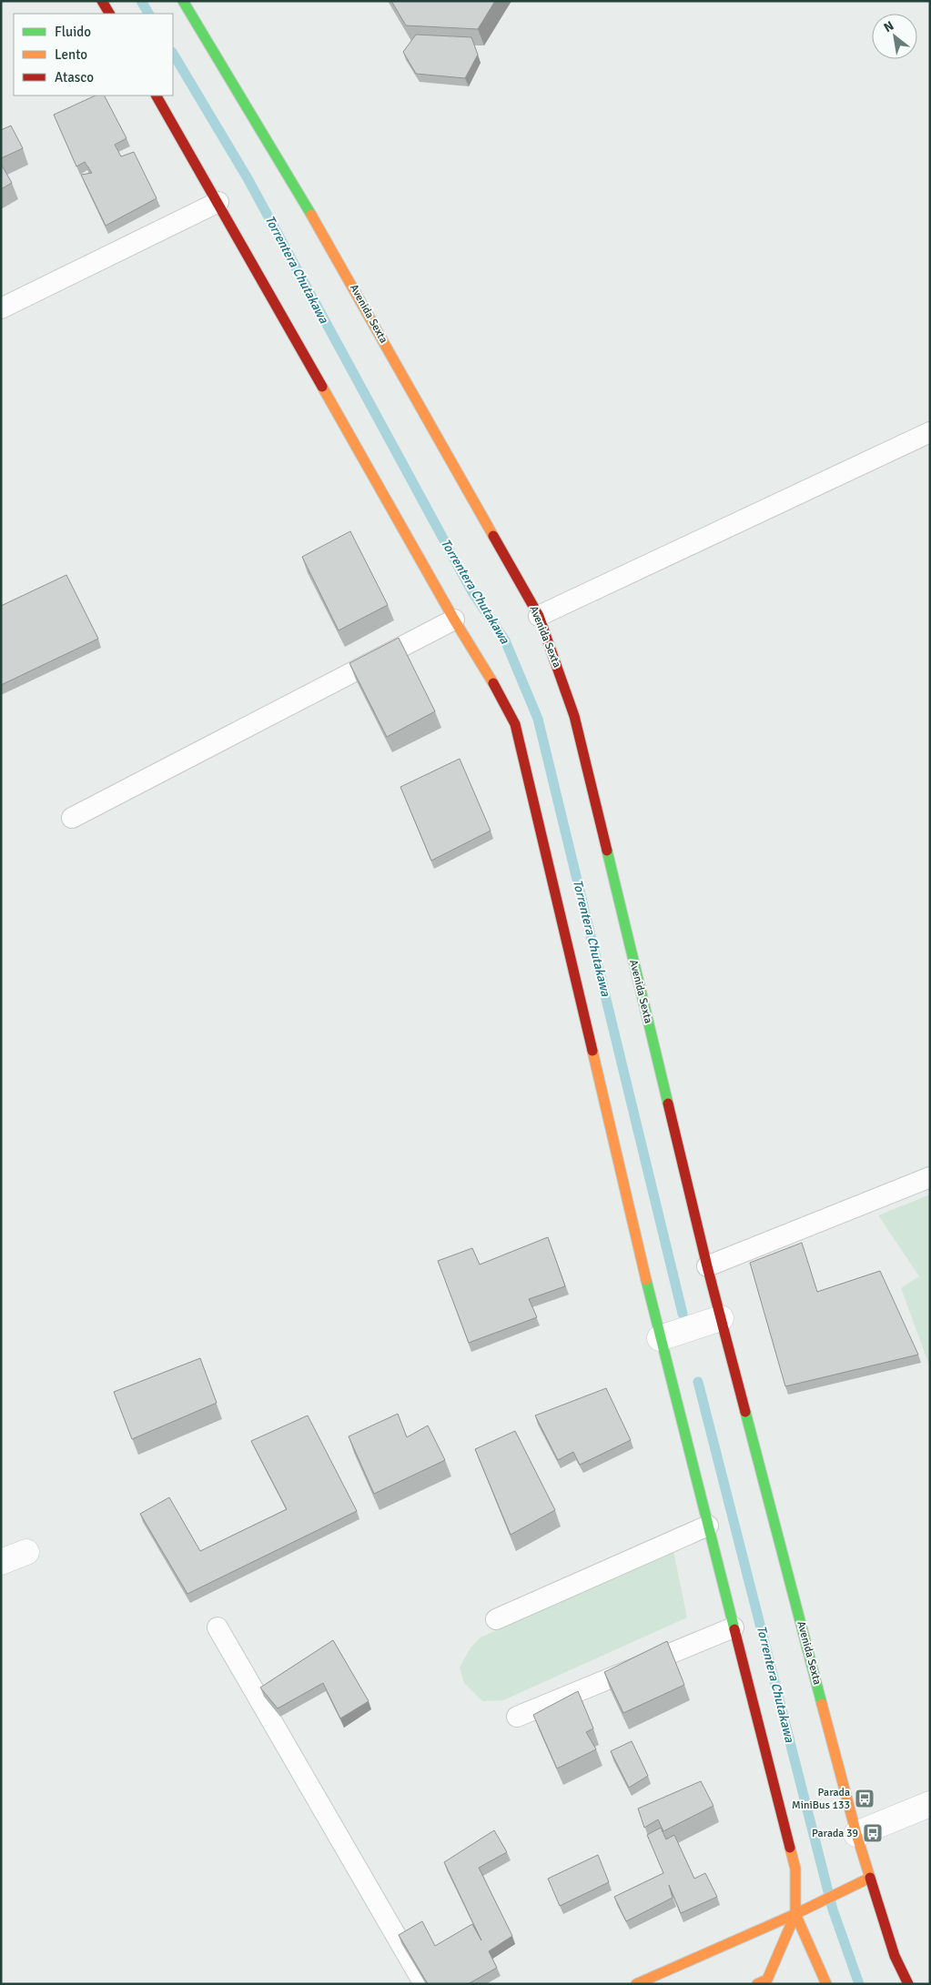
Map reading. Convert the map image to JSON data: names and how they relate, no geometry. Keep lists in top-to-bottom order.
{
  "streets": {
    "street": ["Avenida Sexta"]
  },
  "water": ["Torrentera Chutakawa"],
  "places": {
    "bus stop": ["Parada MiniBus 133", "Parada 39"]
  },
  "legend": ["Fluido", "Lento", "Atasco"],
  "north": "top left"
}
